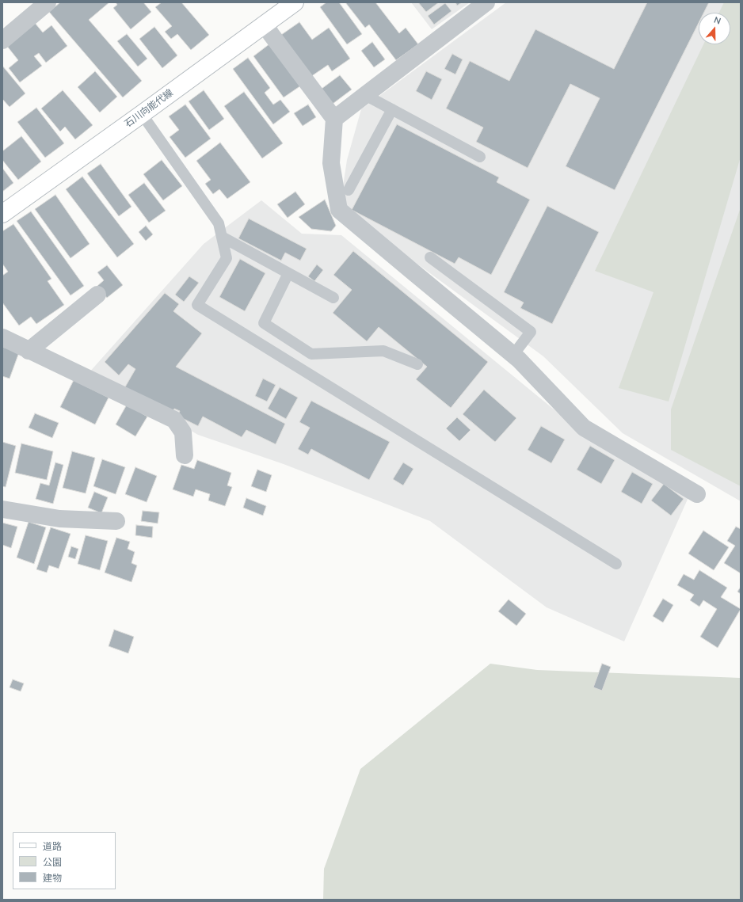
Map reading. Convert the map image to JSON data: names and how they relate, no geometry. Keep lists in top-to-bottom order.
{
  "streets": {
    "main road": ["石川向能代線"]
  },
  "legend": ["道路", "公園", "建物"],
  "north": "top"
}
